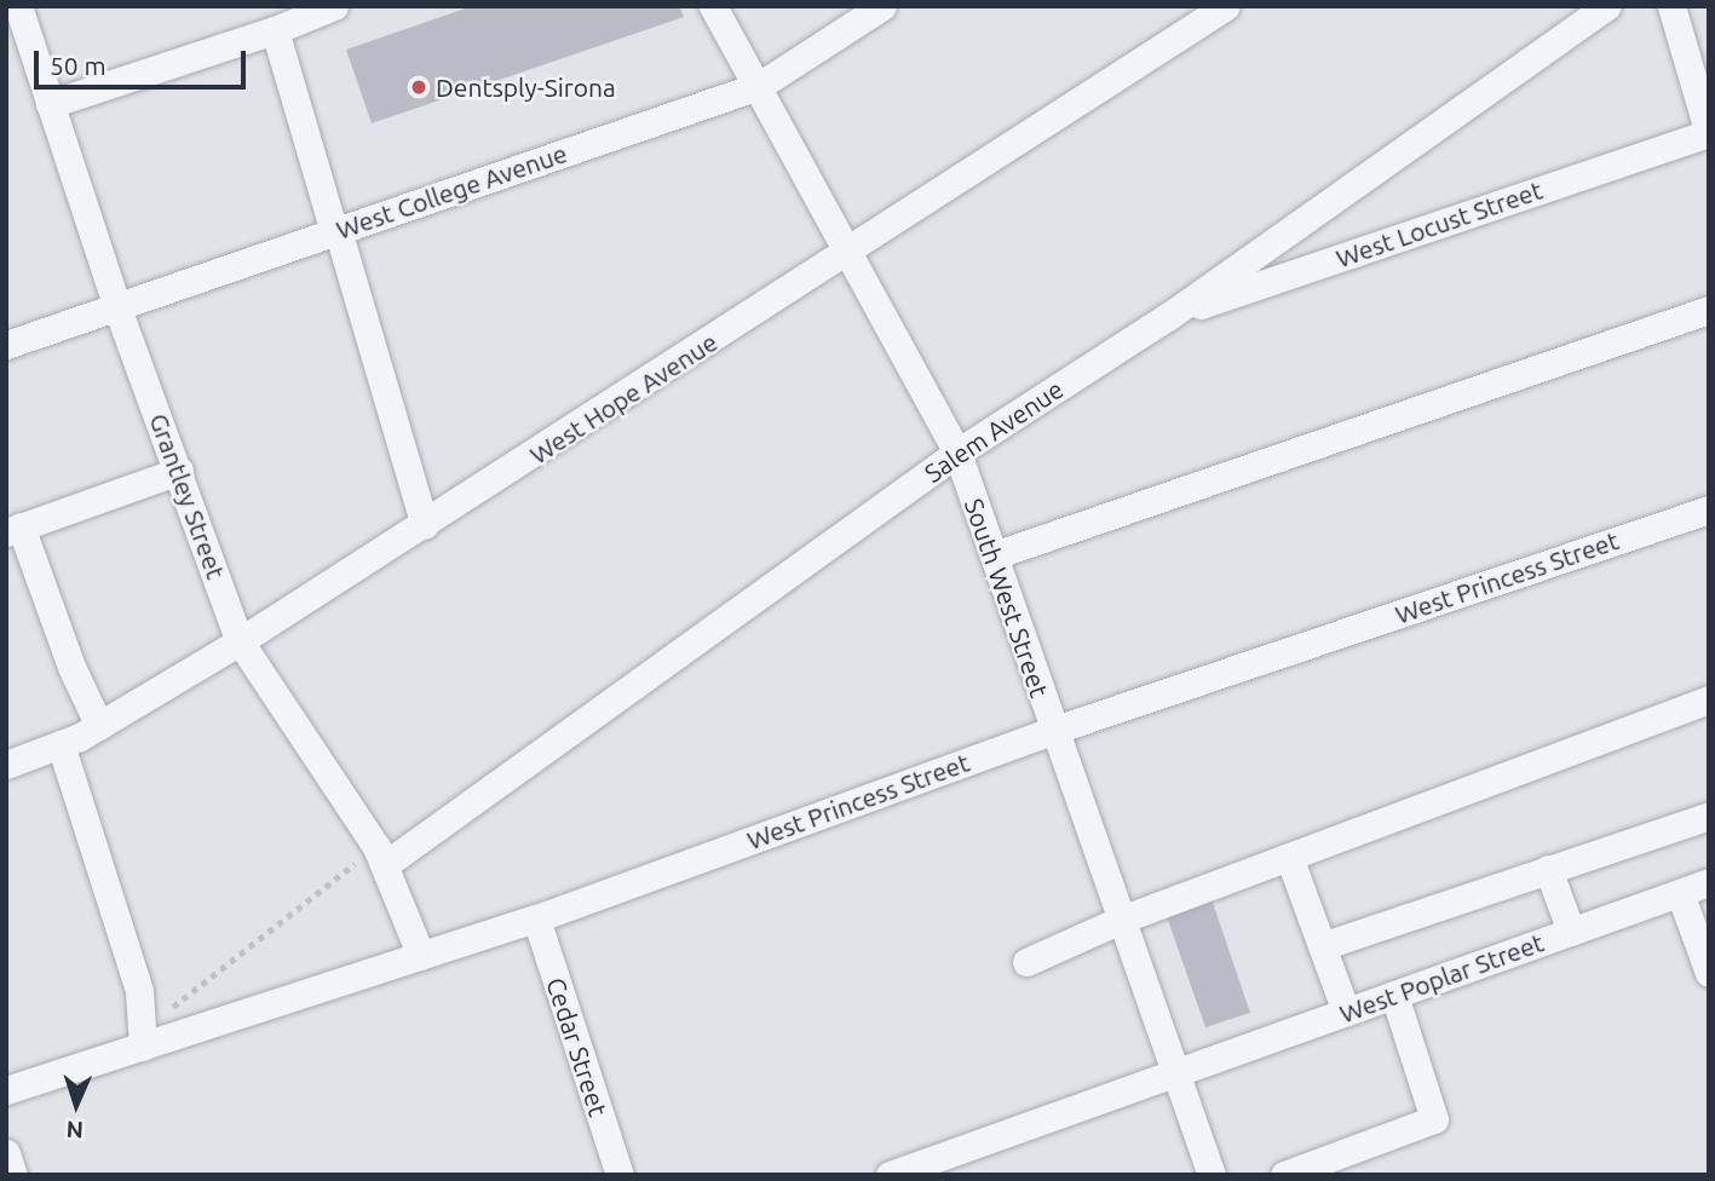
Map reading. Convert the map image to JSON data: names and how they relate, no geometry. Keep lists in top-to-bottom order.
{
  "streets": {
    "street": [
      "West College Avenue",
      "West Locust Street",
      "West Hope Avenue",
      "Salem Avenue",
      "Grantley Street",
      "West Princess Street",
      "South West Street",
      "West Poplar Street",
      "Cedar Street"
    ]
  },
  "crossings": [
    ["West College Avenue", "Grantley Street"],
    ["West College Avenue", "South West Street"],
    ["West Locust Street", "Salem Avenue"],
    ["West Hope Avenue", "Grantley Street"],
    ["West Hope Avenue", "South West Street"],
    ["Salem Avenue", "Grantley Street"],
    ["Salem Avenue", "South West Street"],
    ["Grantley Street", "West Princess Street"],
    ["West Princess Street", "South West Street"],
    ["West Princess Street", "Cedar Street"],
    ["South West Street", "West Poplar Street"]
  ],
  "places": ["Dentsply-Sirona"],
  "scale_bar": "50 m",
  "north": "bottom"
}
